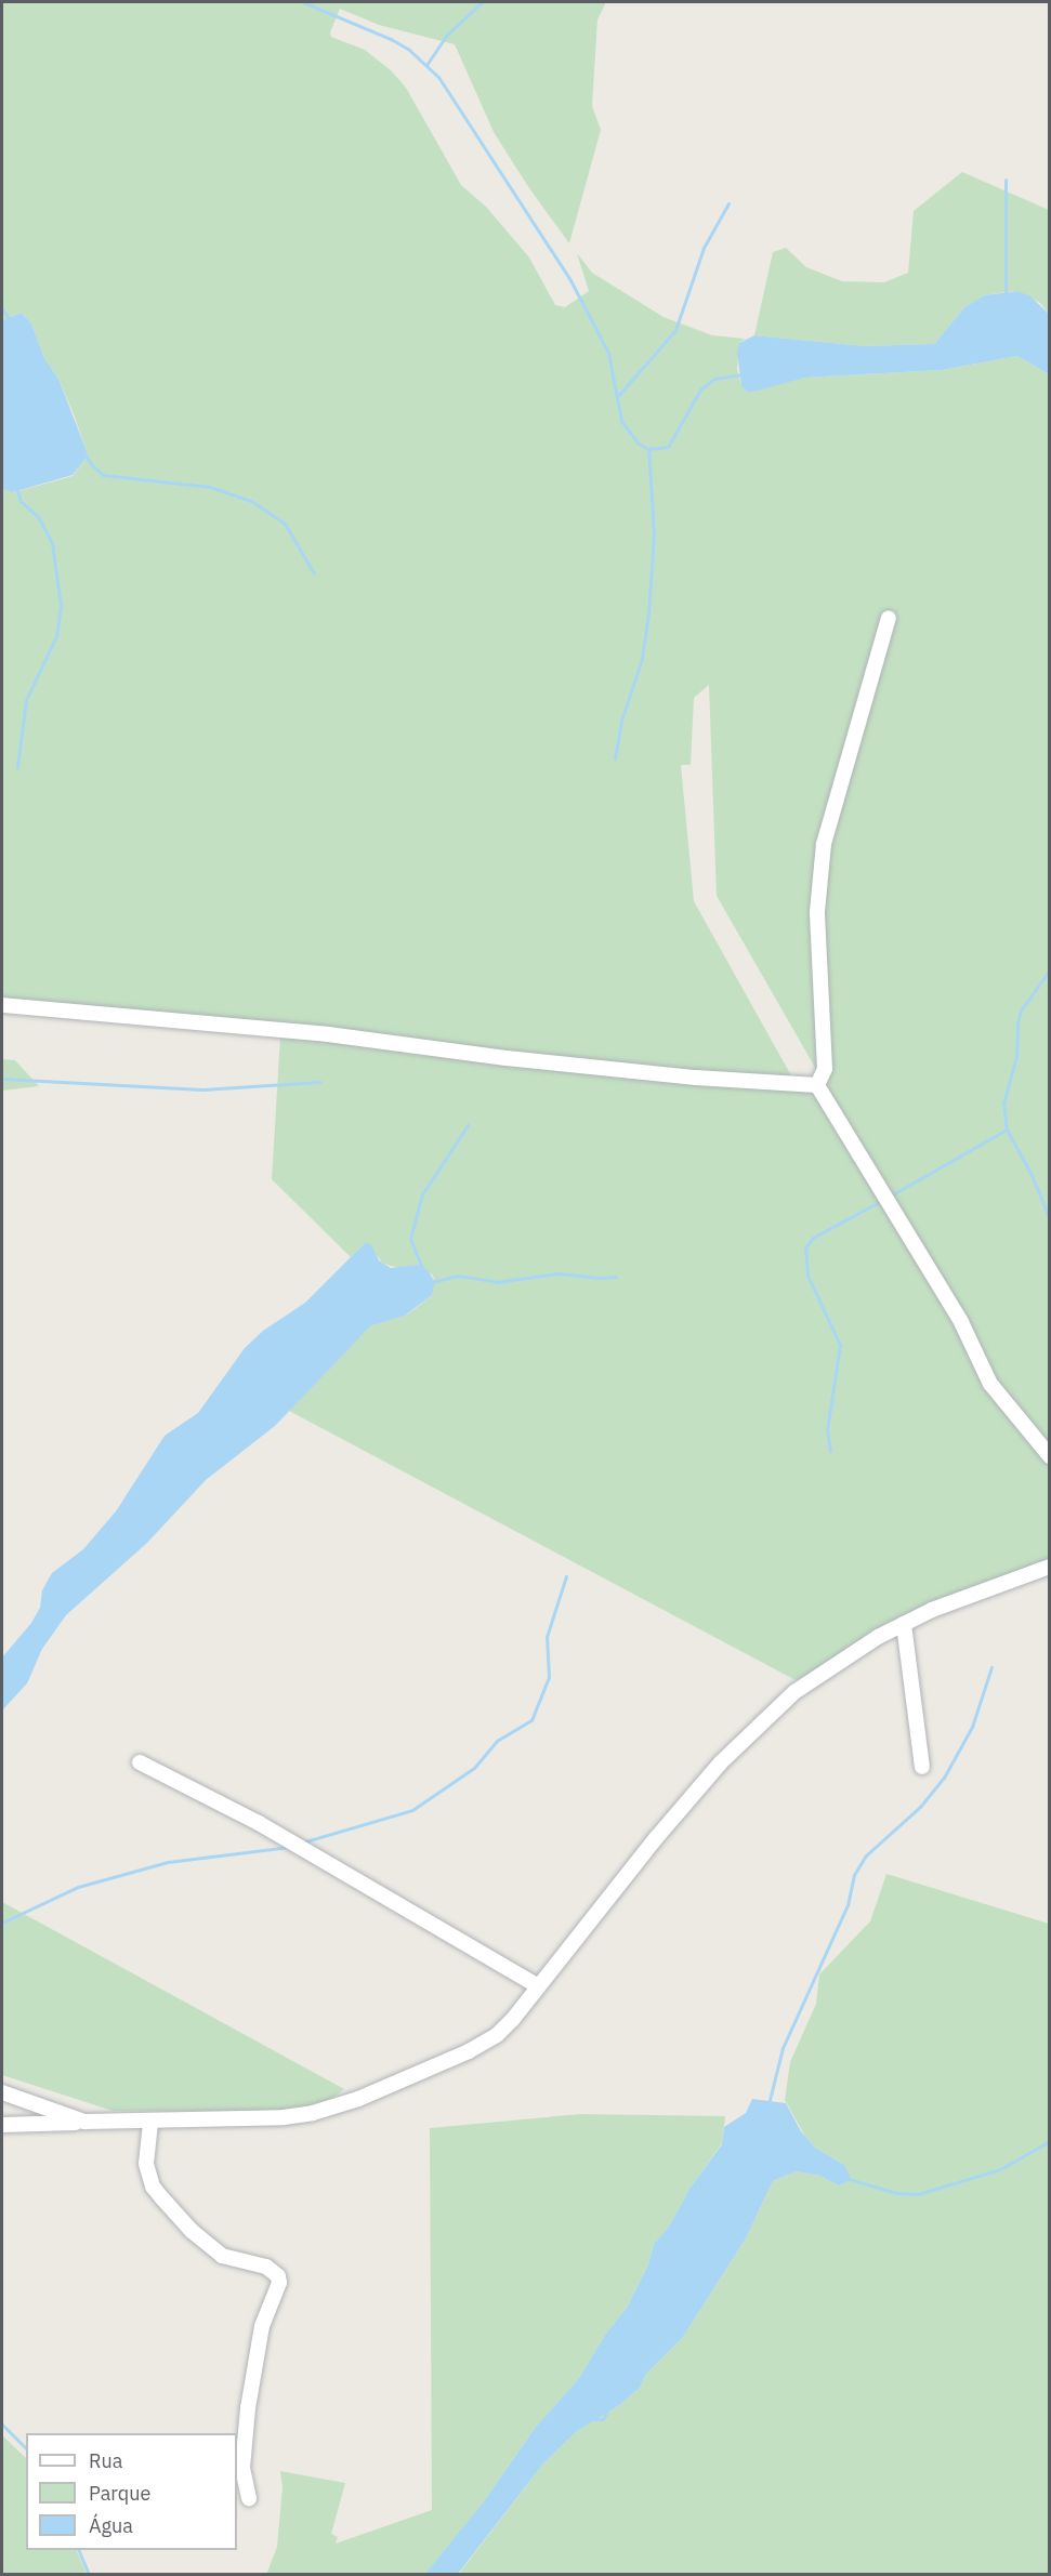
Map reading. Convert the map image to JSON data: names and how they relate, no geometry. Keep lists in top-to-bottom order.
{
  "legend": ["Rua", "Parque", "Água"]
}
